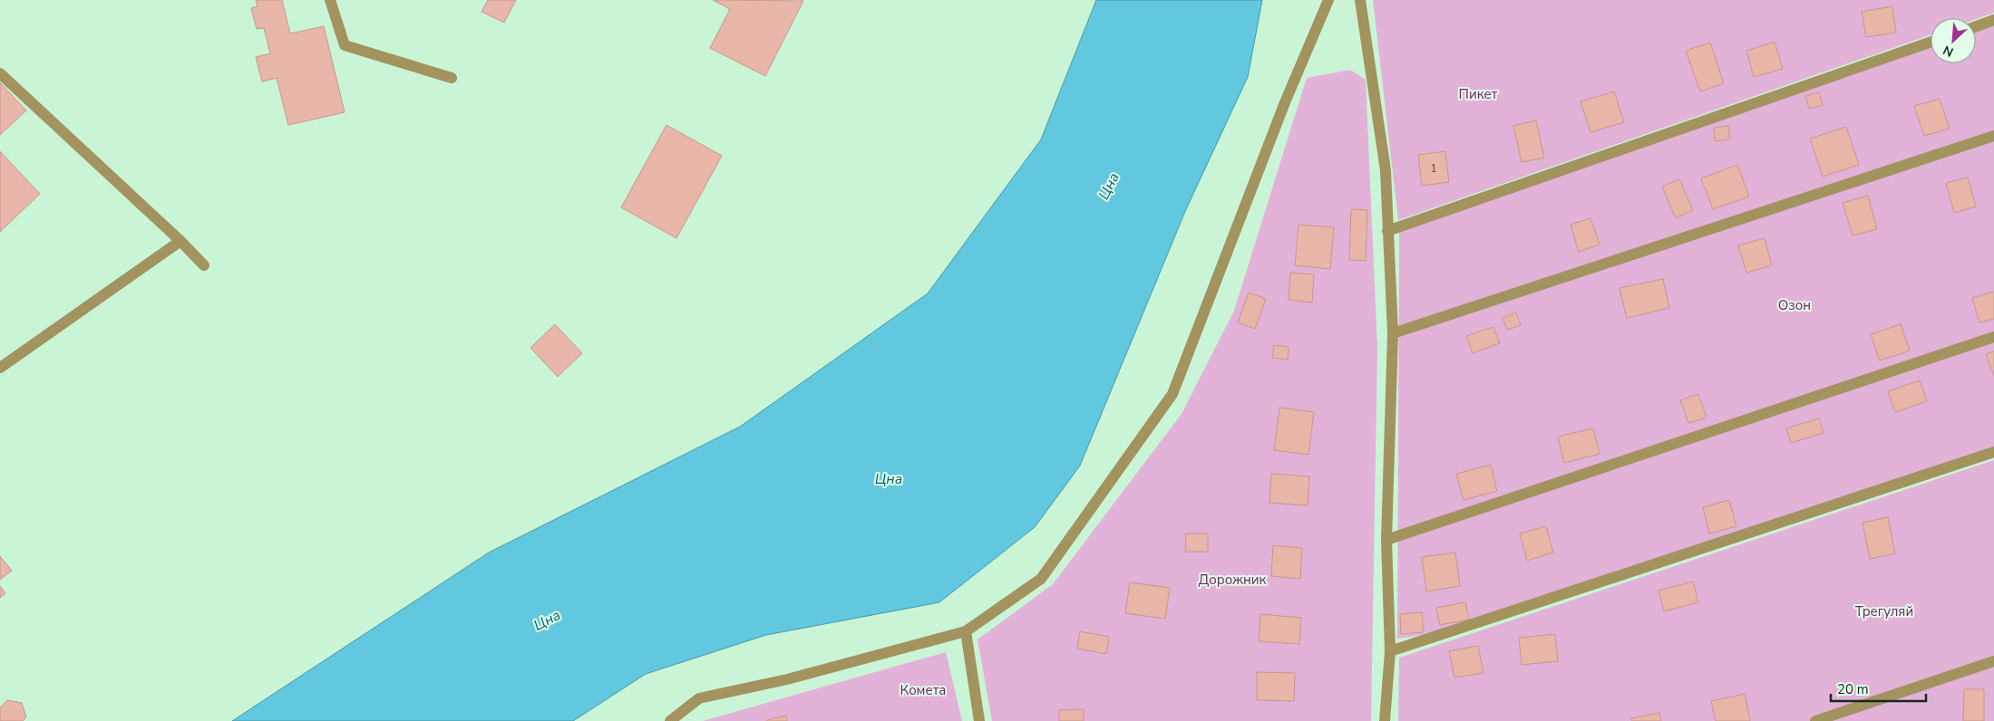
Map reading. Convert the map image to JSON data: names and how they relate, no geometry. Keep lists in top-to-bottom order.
{
  "water": ["Цна"],
  "parks": [
    "Пикет",
    "Озон",
    "Дорожник",
    "Трегуляй",
    "Комета"
  ],
  "house_numbers": ["1"],
  "scale_bar": "20 m",
  "north": "bottom left"
}
